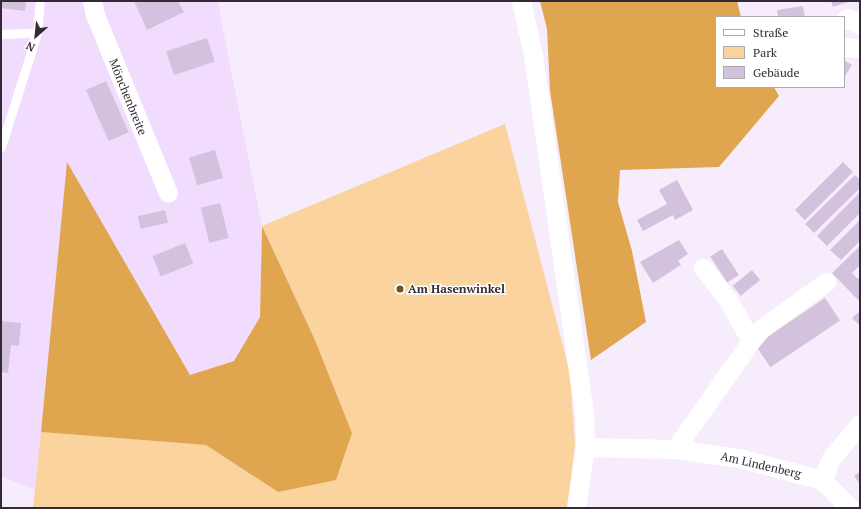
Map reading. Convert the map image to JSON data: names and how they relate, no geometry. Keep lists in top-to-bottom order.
{
  "streets": {
    "street": ["Mönchenbreite", "Am Lindenberg"]
  },
  "places": ["Am Hasenwinkel"],
  "legend": ["Straße", "Park", "Gebäude"],
  "north": "bottom left"
}
